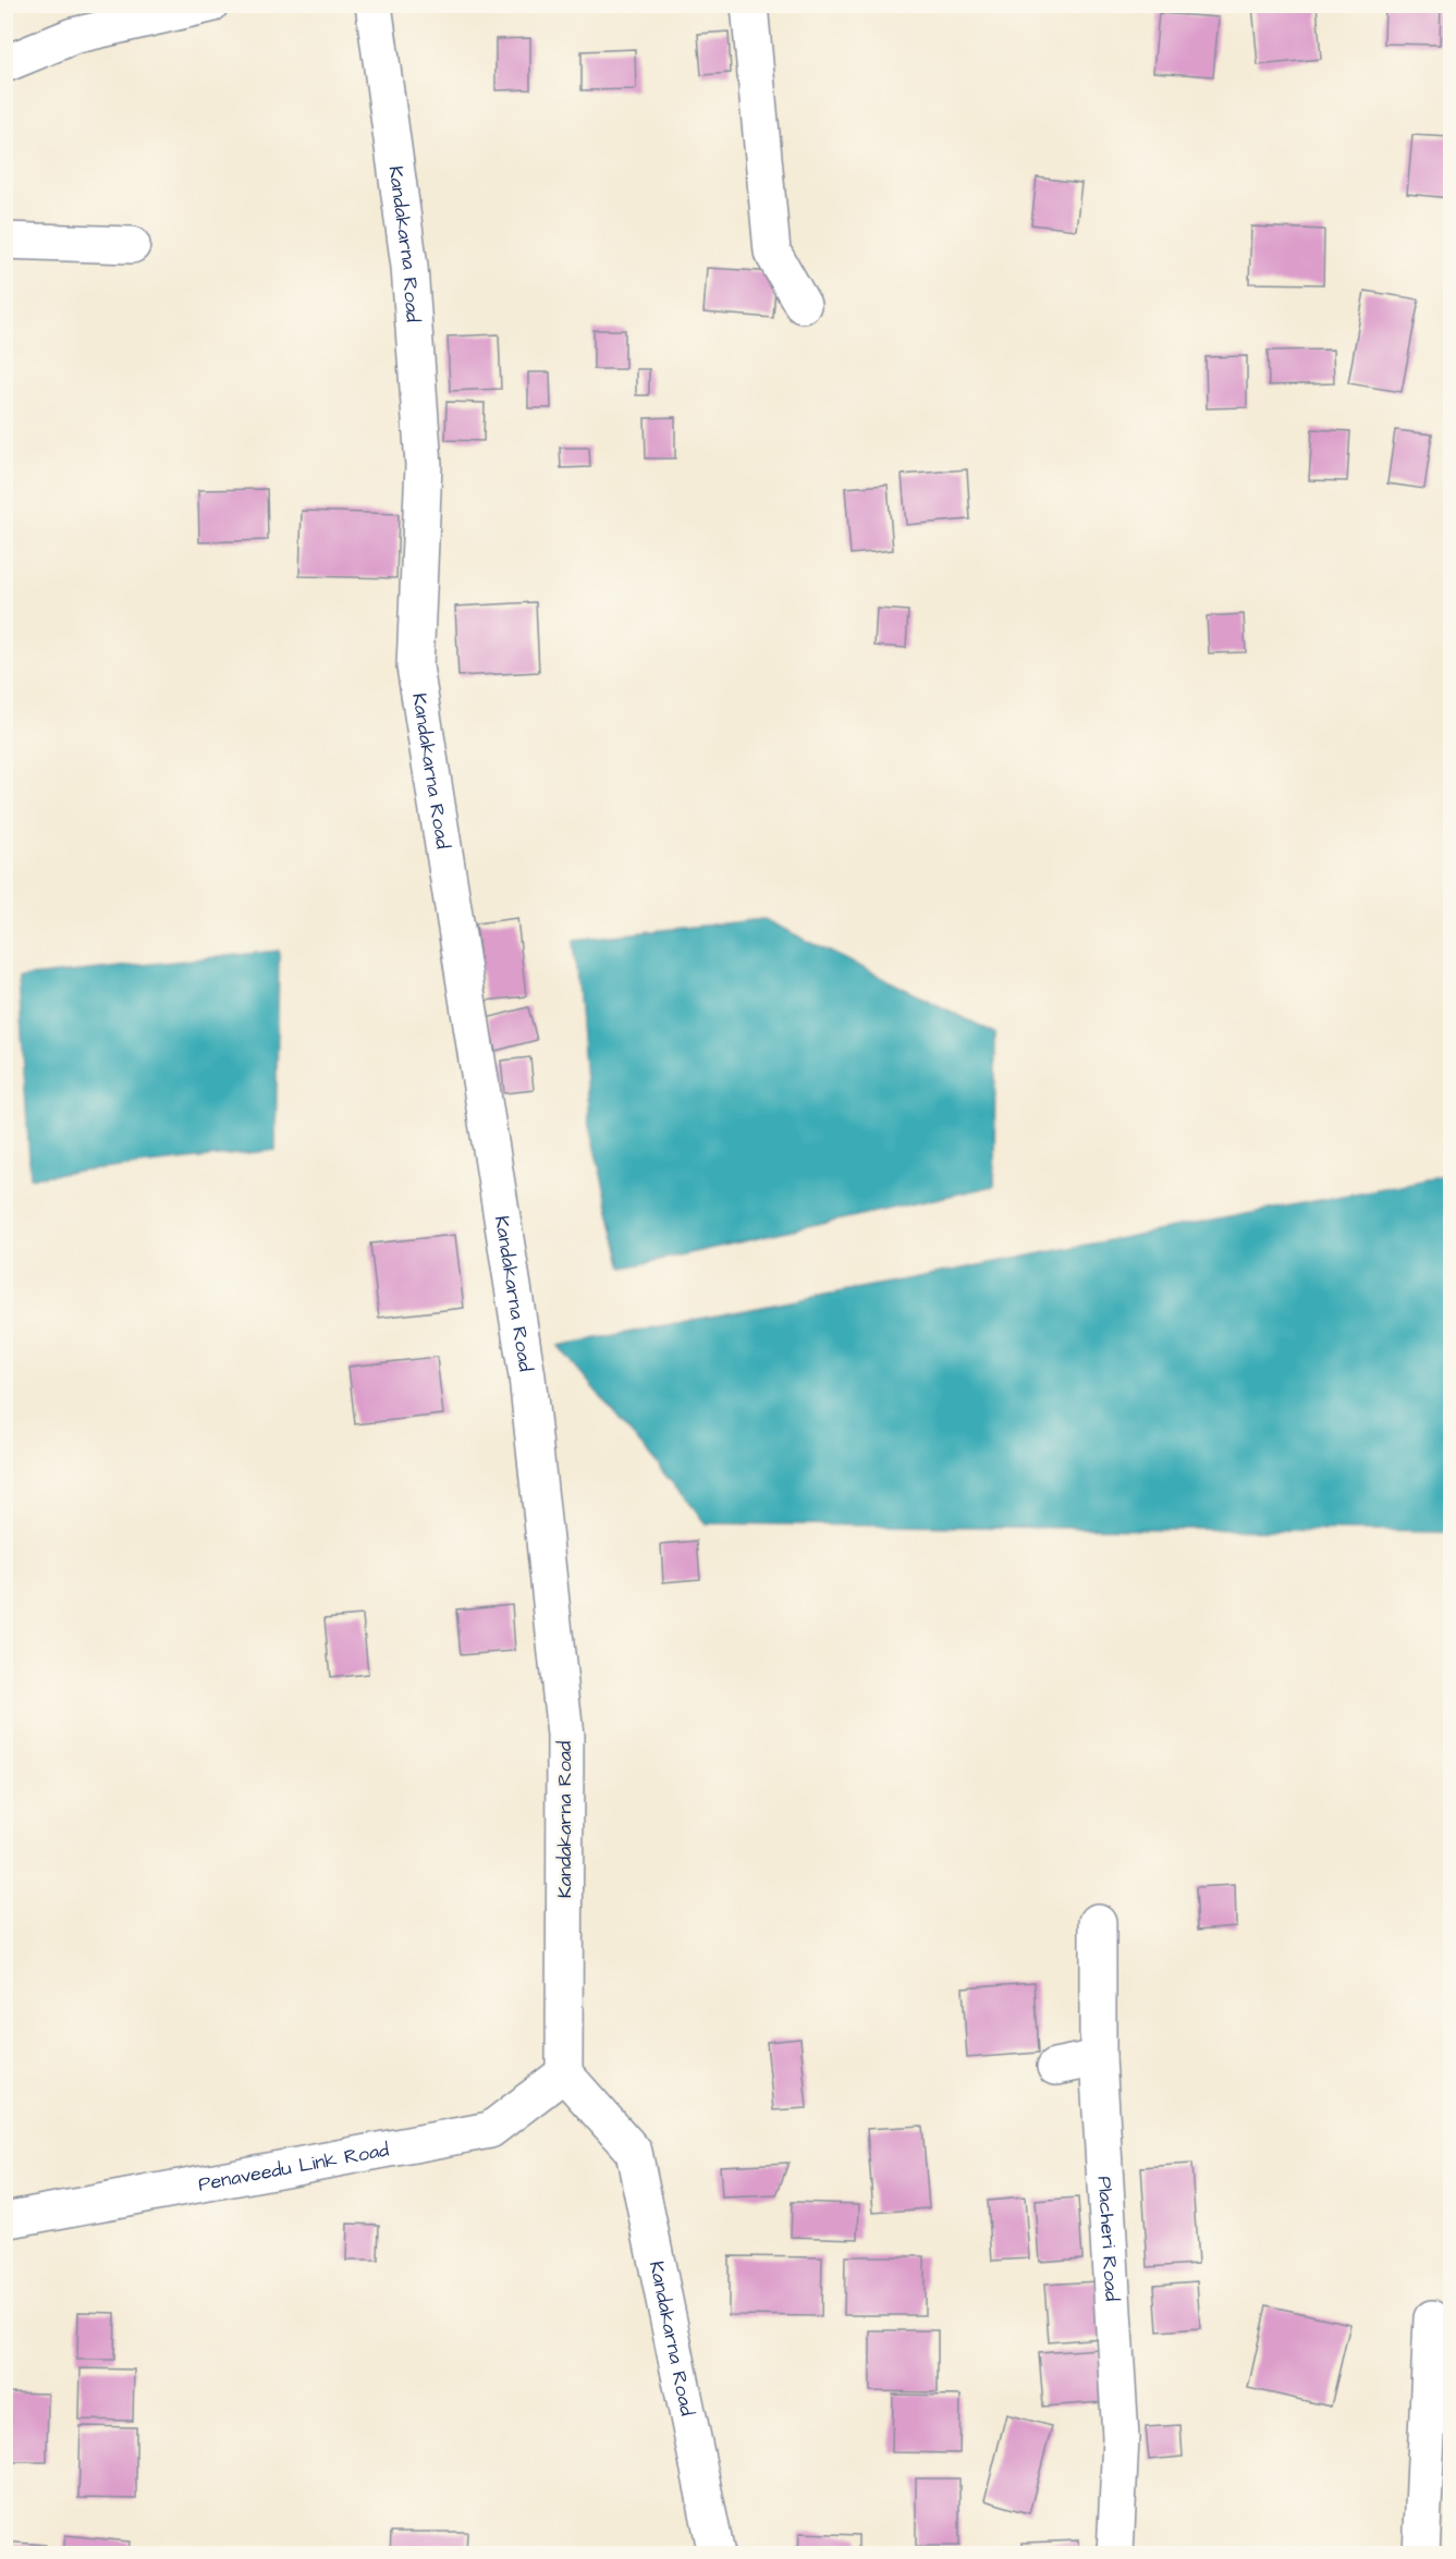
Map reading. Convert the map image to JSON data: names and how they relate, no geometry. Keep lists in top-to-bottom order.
{
  "streets": {
    "street": ["Kandakarna Road", "Penaveedu Link Road", "Placheri Road"]
  },
  "crossings": [
    ["Kandakarna Road", "Penaveedu Link Road"]
  ]
}
